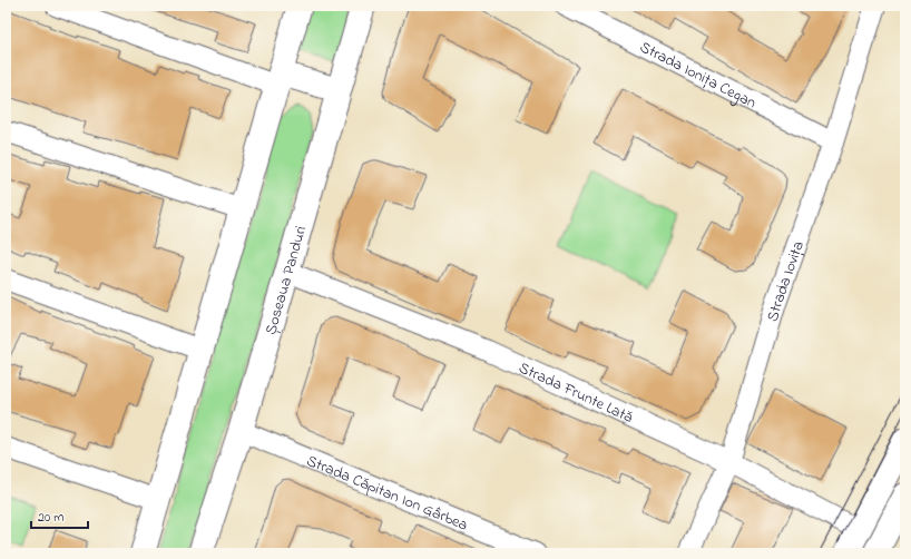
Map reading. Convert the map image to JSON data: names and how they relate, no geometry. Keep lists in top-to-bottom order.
{
  "streets": {
    "main road": ["Șoseaua Panduri"],
    "street": [
      "Strada Ionița Cegan",
      "Strada Iovița",
      "Strada Frunte Lată",
      "Strada Căpitan Ion Gârbea"
    ]
  },
  "crossings": [
    ["Strada Ionița Cegan", "Strada Iovița"],
    ["Șoseaua Panduri", "Strada Frunte Lată"],
    ["Șoseaua Panduri", "Strada Căpitan Ion Gârbea"],
    ["Strada Iovița", "Strada Frunte Lată"]
  ],
  "scale_bar": "20 m"
}
